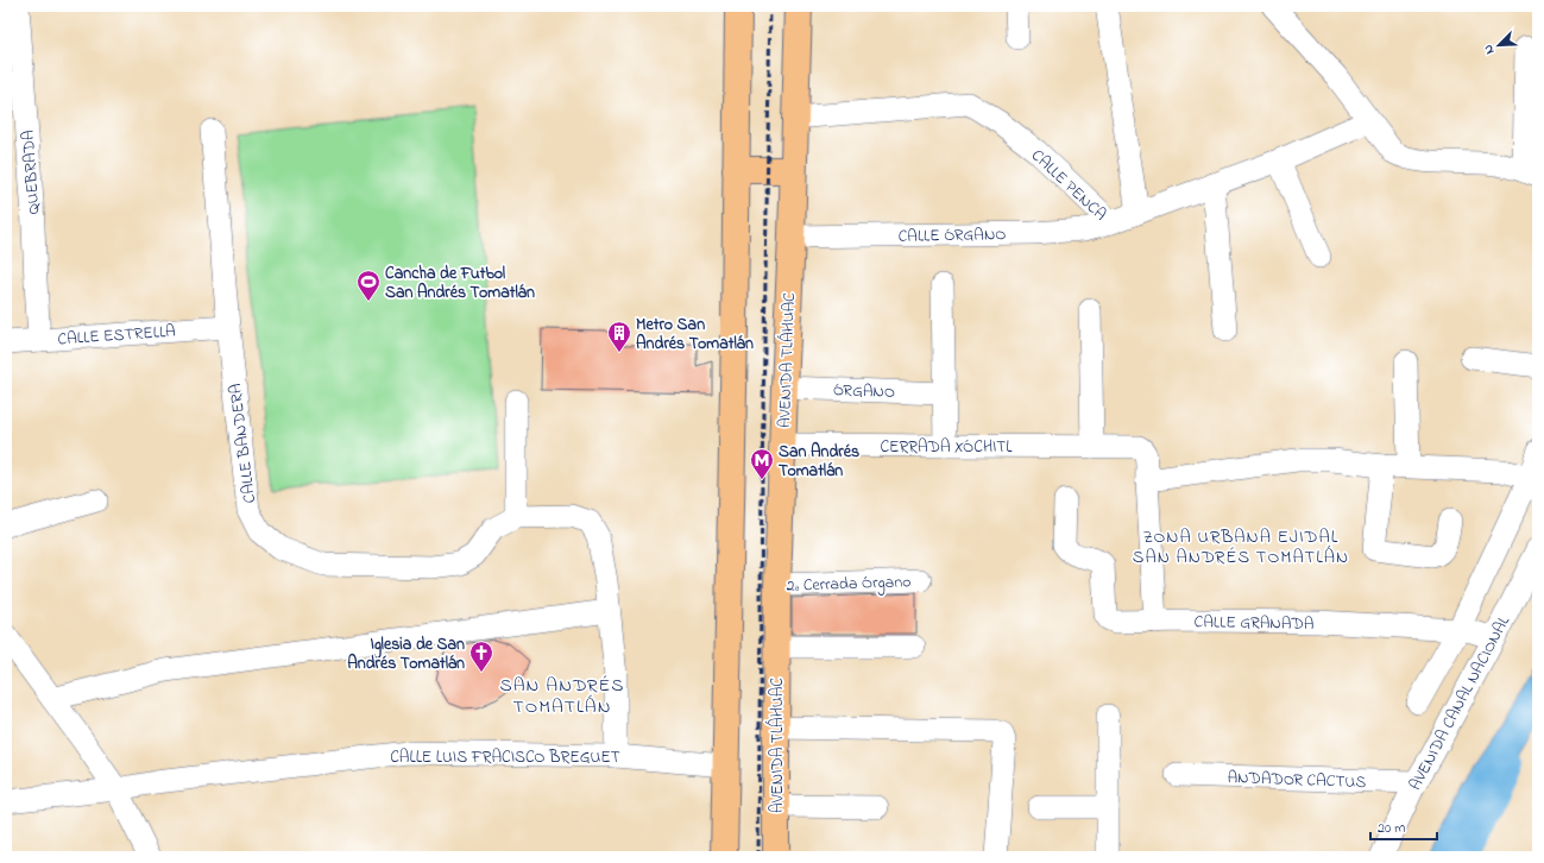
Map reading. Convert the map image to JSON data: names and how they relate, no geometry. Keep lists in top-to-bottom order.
{
  "streets": {
    "main road": ["AVENIDA TLÁHUAC"],
    "street": [
      "QUEBRADA",
      "CALLE PENCA",
      "CALLE ÓRGANO",
      "CALLE ESTRELLA",
      "ÓRGANO",
      "CALLE BANDERA",
      "CERRADA XÓCHITL",
      "2ª Cerrada Órgano",
      "CALLE GRANADA",
      "AVENIDA CANAL NACIONAL",
      "CALLE LUIS FRACISCO BREGUET",
      "ANDADOR CACTUS"
    ]
  },
  "crossings": [
    ["QUEBRADA", "CALLE ESTRELLA"],
    ["CALLE PENCA", "CALLE ÓRGANO"],
    ["CALLE PENCA", "AVENIDA TLÁHUAC"],
    ["CALLE ÓRGANO", "AVENIDA TLÁHUAC"],
    ["CALLE ESTRELLA", "CALLE BANDERA"],
    ["AVENIDA TLÁHUAC", "ÓRGANO"],
    ["AVENIDA TLÁHUAC", "CERRADA XÓCHITL"],
    ["AVENIDA TLÁHUAC", "2ª Cerrada Órgano"],
    ["CALLE BANDERA", "CALLE LUIS FRACISCO BREGUET"],
    ["CALLE GRANADA", "AVENIDA CANAL NACIONAL"],
    ["AVENIDA CANAL NACIONAL", "ANDADOR CACTUS"]
  ],
  "districts": ["ZONA URBANA EJIDAL SAN ANDRÉS TOMATLÁN", "SAN ANDRÉS TOMATLÁN"],
  "places": {
    "sports": ["Cancha de Futbol San Andrés Tomatlán"],
    "building": ["Metro San Andrés Tomatlán"],
    "metro station": ["San Andrés Tomatlán"],
    "church": ["Iglesia de San Andrés Tomatlán"]
  },
  "scale_bar": "20 m",
  "north": "bottom left"
}
